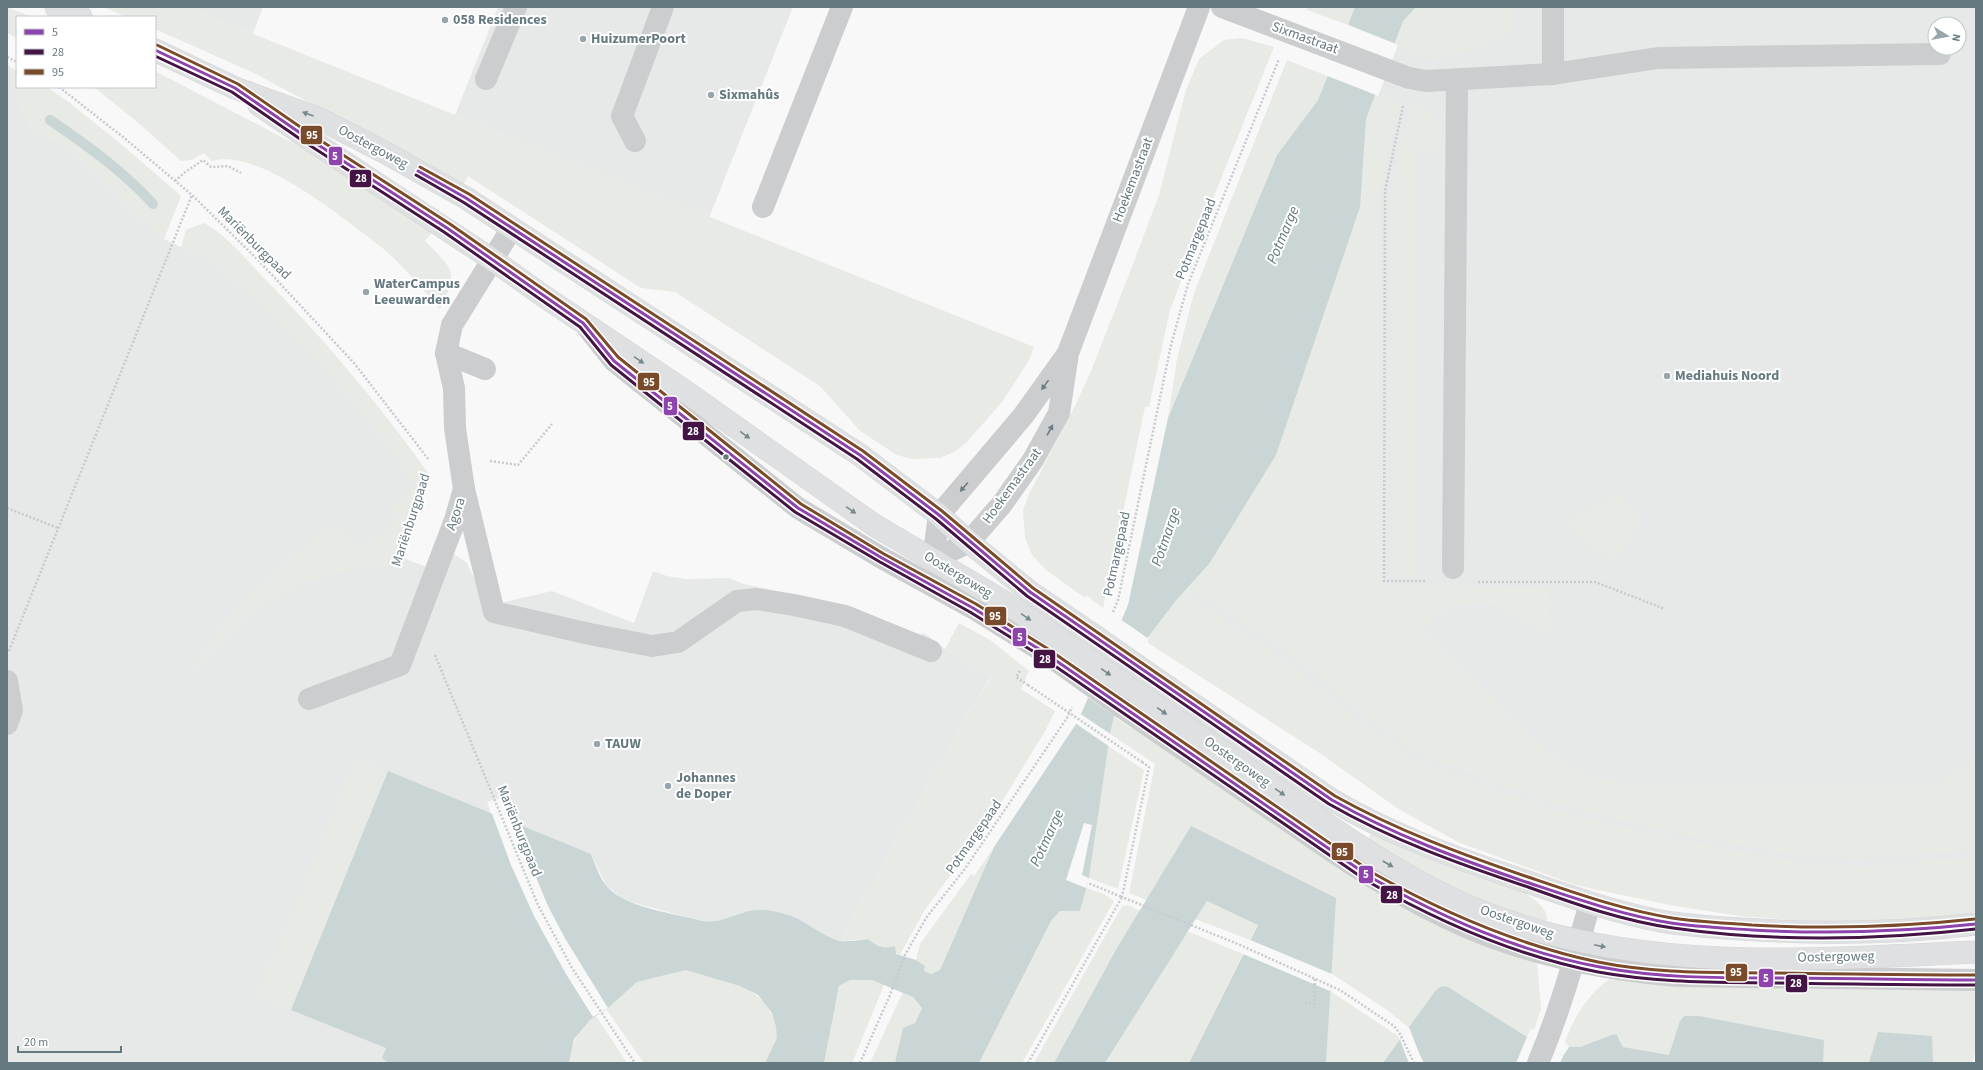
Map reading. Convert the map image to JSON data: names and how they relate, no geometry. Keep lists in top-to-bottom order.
{
  "streets": {
    "main road": ["Oostergoweg"],
    "street": ["Sixmastraat", "Hoekemastraat", "Agora"],
    "path": ["Potmargepaad", "Mariënburgpaad"]
  },
  "crossings": [
    ["Sixmastraat", "Potmargepaad"],
    ["Oostergoweg", "Hoekemastraat"],
    ["Oostergoweg", "Agora"],
    ["Mariënburgpaad", "Agora"]
  ],
  "water": ["Potmarge"],
  "places": [
    "058 Residences",
    "HuizumerPoort",
    "Sixmahûs",
    "WaterCampus Leeuwarden",
    "Mediahuis Noord",
    "TAUW",
    "Johannes de Doper"
  ],
  "lines": ["transit line 95", "transit line 5", "transit line 28"],
  "legend": ["5", "28", "95"],
  "scale_bar": "20 m",
  "north": "right"
}
